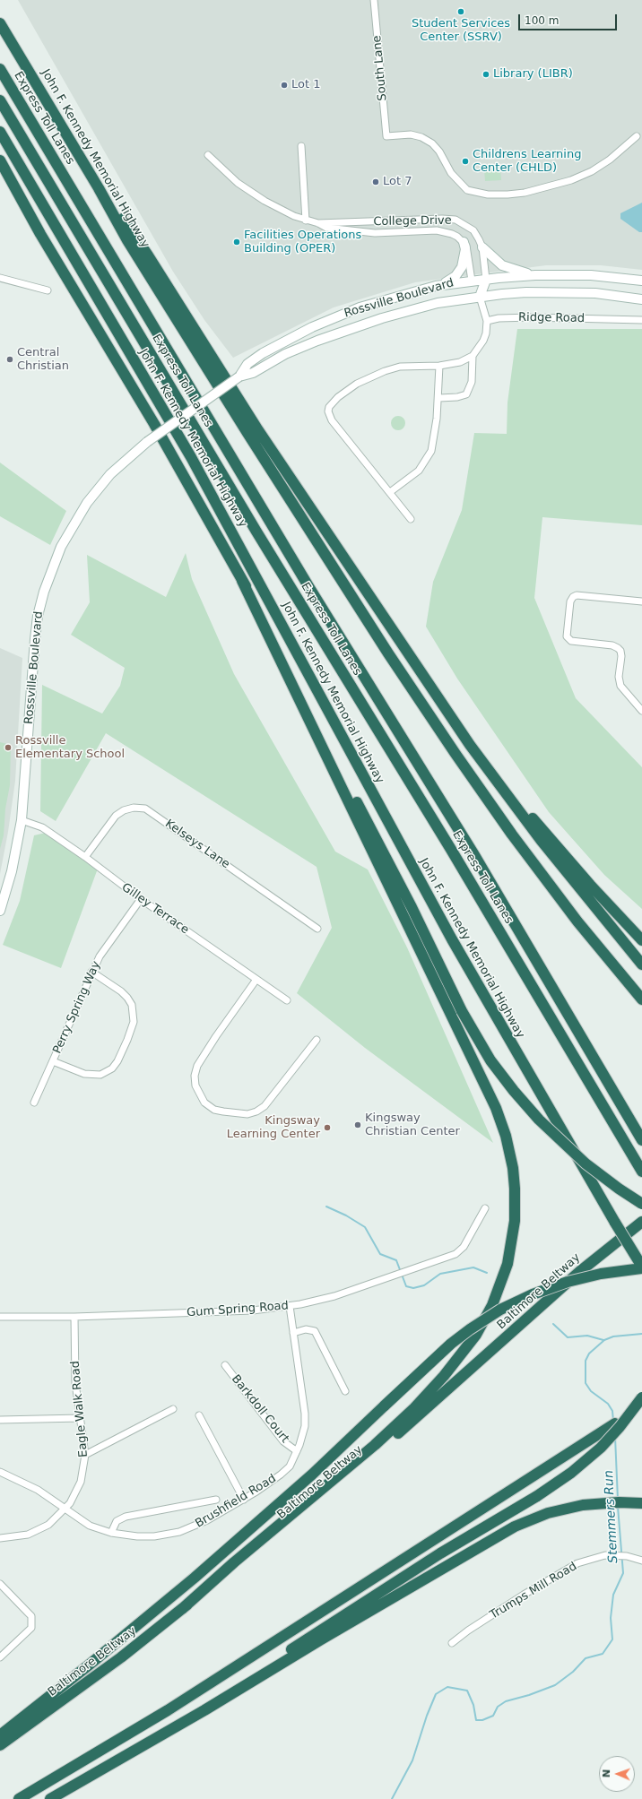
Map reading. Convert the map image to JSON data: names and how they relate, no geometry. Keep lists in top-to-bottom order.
{
  "streets": {
    "highway": ["Express Toll Lanes", "John F. Kennedy Memorial Highway", "Baltimore Beltway"],
    "main road": ["Rossville Boulevard"],
    "street": [
      "South Lane",
      "College Drive",
      "Ridge Road",
      "Kelseys Lane",
      "Gilley Terrace",
      "Perry Spring Way",
      "Gum Spring Road",
      "Eagle Walk Road",
      "Barkdoll Court",
      "Brushfield Road",
      "Trumps Mill Road"
    ]
  },
  "crossings": [
    ["College Drive", "Rossville Boulevard"],
    ["Rossville Boulevard", "Gilley Terrace"],
    ["Kelseys Lane", "Gilley Terrace"],
    ["Gilley Terrace", "Perry Spring Way"],
    ["Gum Spring Road", "Eagle Walk Road"],
    ["Gum Spring Road", "Brushfield Road"],
    ["Eagle Walk Road", "Brushfield Road"],
    ["Barkdoll Court", "Brushfield Road"]
  ],
  "water": ["Stemmers Run"],
  "places": [
    "Student Services Center (SSRV)",
    "Library (LIBR)",
    "Lot 1",
    "Childrens Learning Center (CHLD)",
    "Lot 7",
    "Facilities Operations Building (OPER)",
    "Central Christian",
    "Rossville Elementary School",
    "Kingsway Christian Center",
    "Kingsway Learning Center"
  ],
  "scale_bar": "100 m",
  "north": "left"
}
